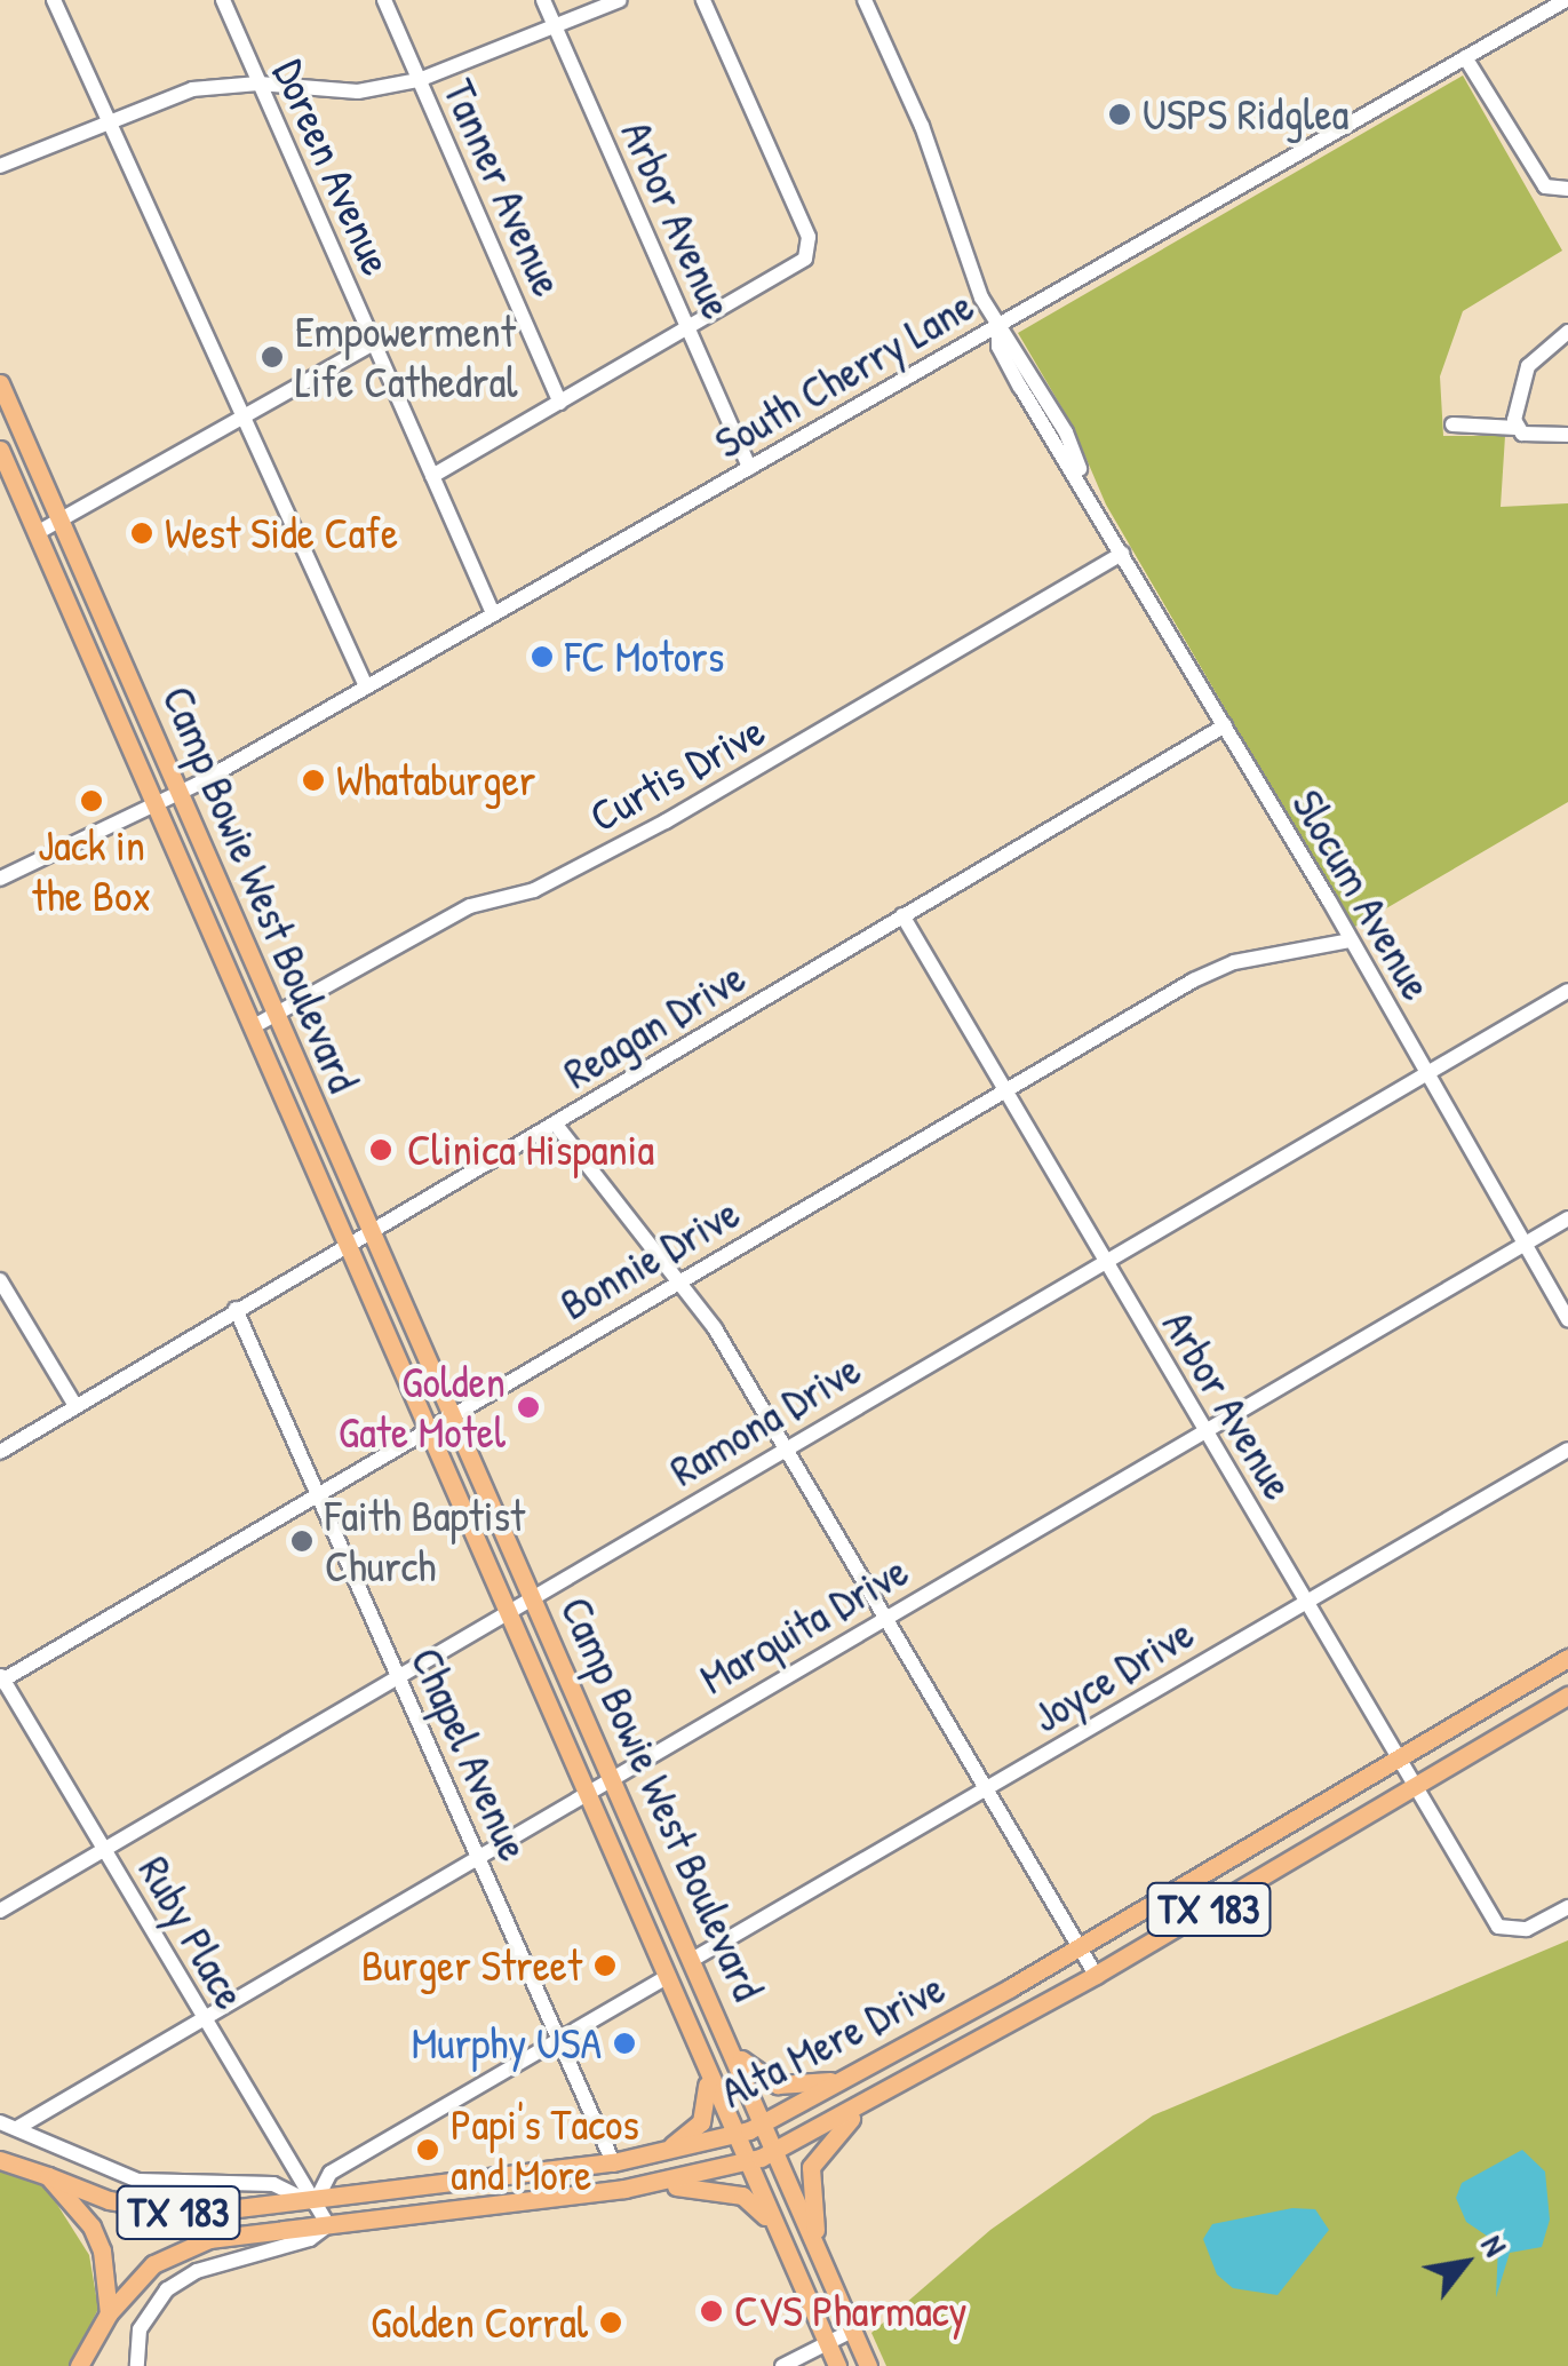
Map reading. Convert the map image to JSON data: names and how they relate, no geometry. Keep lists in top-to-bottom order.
{
  "streets": {
    "main road": ["Camp Bowie West Boulevard", "TX 183", "Alta Mere Drive"],
    "street": [
      "Doreen Avenue",
      "Tanner Avenue",
      "Arbor Avenue",
      "South Cherry Lane",
      "Curtis Drive",
      "Slocum Avenue",
      "Reagan Drive",
      "Bonnie Drive",
      "Ramona Drive",
      "Marquita Drive",
      "Joyce Drive",
      "Chapel Avenue",
      "Ruby Place"
    ]
  },
  "crossings": [
    ["Doreen Avenue", "South Cherry Lane"],
    ["Arbor Avenue", "South Cherry Lane"],
    ["Arbor Avenue", "Reagan Drive"],
    ["Arbor Avenue", "Bonnie Drive"],
    ["Arbor Avenue", "Ramona Drive"],
    ["Arbor Avenue", "Marquita Drive"],
    ["Arbor Avenue", "Joyce Drive"],
    ["Arbor Avenue", "Alta Mere Drive"],
    ["South Cherry Lane", "Camp Bowie West Boulevard"],
    ["South Cherry Lane", "Slocum Avenue"],
    ["Curtis Drive", "Camp Bowie West Boulevard"],
    ["Curtis Drive", "Slocum Avenue"],
    ["Camp Bowie West Boulevard", "Reagan Drive"],
    ["Camp Bowie West Boulevard", "Bonnie Drive"],
    ["Camp Bowie West Boulevard", "Ramona Drive"],
    ["Camp Bowie West Boulevard", "Marquita Drive"],
    ["Camp Bowie West Boulevard", "Joyce Drive"],
    ["Camp Bowie West Boulevard", "Alta Mere Drive"],
    ["Slocum Avenue", "Reagan Drive"],
    ["Slocum Avenue", "Bonnie Drive"],
    ["Slocum Avenue", "Ramona Drive"],
    ["Slocum Avenue", "Marquita Drive"],
    ["Reagan Drive", "Chapel Avenue"],
    ["Bonnie Drive", "Chapel Avenue"],
    ["Bonnie Drive", "Ruby Place"],
    ["Ramona Drive", "Chapel Avenue"],
    ["Ramona Drive", "Ruby Place"],
    ["Marquita Drive", "Chapel Avenue"],
    ["Marquita Drive", "Ruby Place"],
    ["Chapel Avenue", "Alta Mere Drive"],
    ["TX 183", "Alta Mere Drive"],
    ["Ruby Place", "Alta Mere Drive"]
  ],
  "places": [
    "USPS Ridglea",
    "Empowerment Life Cathedral",
    "West Side Cafe",
    "FC Motors",
    "Whataburger",
    "Jack in the Box",
    "Clinica Hispania",
    "Golden Gate Motel",
    "Faith Baptist Church",
    "Burger Street",
    "Murphy USA",
    "Papi's Tacos and More",
    "CVS Pharmacy",
    "Golden Corral"
  ],
  "north": "top right"
}
